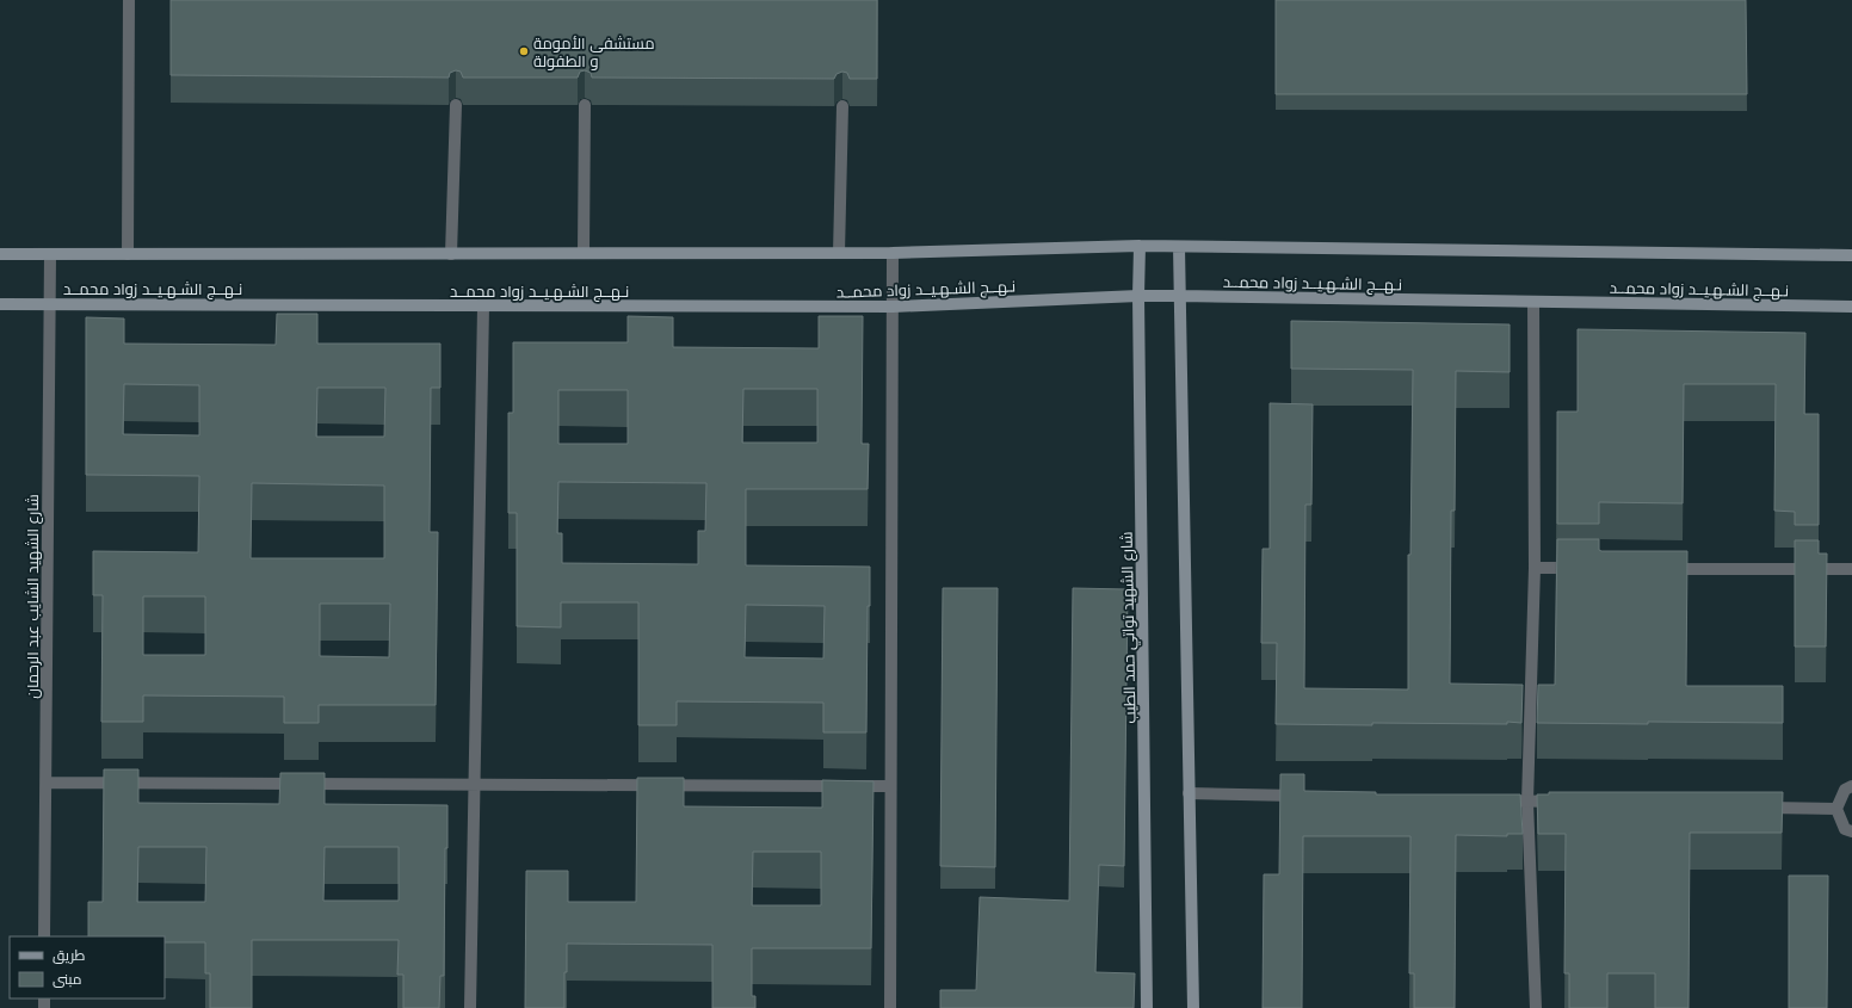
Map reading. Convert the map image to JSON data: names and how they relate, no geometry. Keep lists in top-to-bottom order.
{
  "streets": {
    "main road": ["نـهــج الشـهـيــد زواد محمــد", "شارع الشهيد تواتي حمد الطيب"],
    "street": ["شارع الشهيد الشايب عبد الرحمان"]
  },
  "crossings": [
    ["نـهــج الشـهـيــد زواد محمــد", "شارع الشهيد الشايب عبد الرحمان"],
    ["نـهــج الشـهـيــد زواد محمــد", "شارع الشهيد تواتي حمد الطيب"]
  ],
  "places": ["مستشفى الأمومة و الطفولة"],
  "legend": ["طريق", "مبنى"]
}
